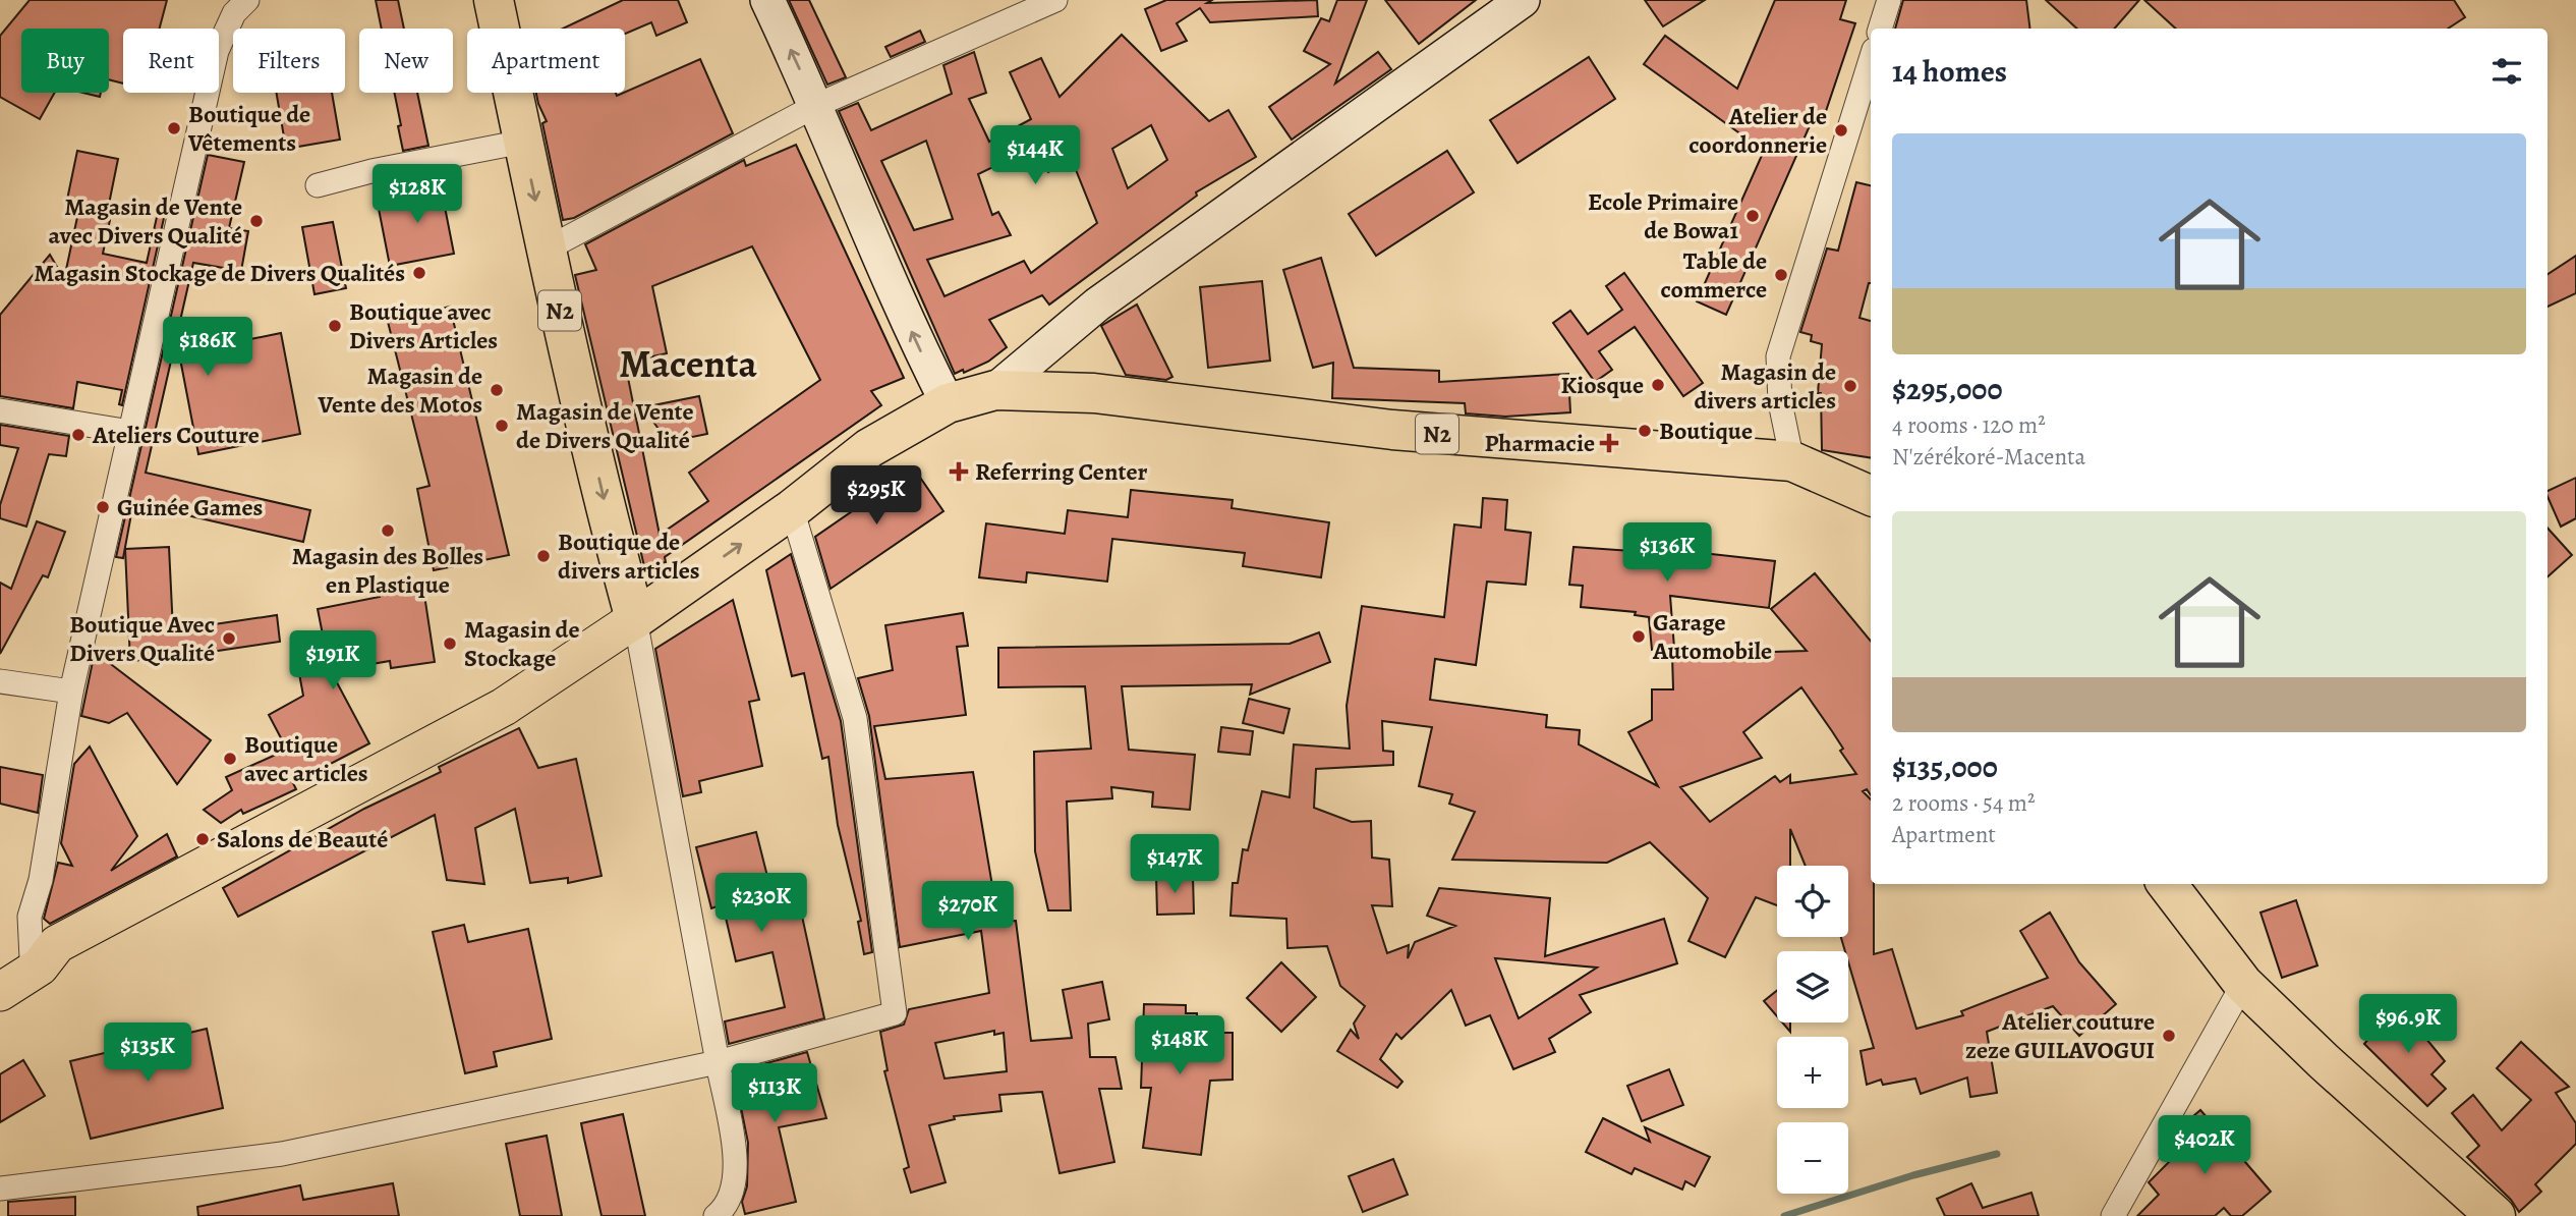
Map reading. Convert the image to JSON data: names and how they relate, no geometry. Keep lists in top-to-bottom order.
{
  "streets": {
    "highway": ["N2"]
  },
  "districts": ["Macenta"],
  "places": {
    "other": [
      "Boutique de Vêtements",
      "Atelier de coordonnerie",
      "Ecole Primaire de Bowa1",
      "Magasin de Vente avec Divers Qualité",
      "Magasin Stockage de Divers Qualités",
      "Table de commerce",
      "Boutique avec Divers Articles",
      "Kiosque",
      "Magasin de divers articles",
      "Magasin de Vente des Motos",
      "Magasin de Vente de Divers Qualité",
      "Boutique",
      "Ateliers Couture",
      "Guinée Games",
      "Magasin des Bolles en Plastique",
      "Boutique de divers articles",
      "Garage Automobile",
      "Boutique Avec Divers Qualité",
      "Magasin de Stockage",
      "Boutique avec articles",
      "Salons de Beauté",
      "Atelier couture zeze GUILAVOGUI"
    ],
    "health": ["Pharmacie", "Referring Center"]
  },
  "page": {
    "chip": [
      "Buy",
      "Rent",
      "Filters",
      "New",
      "Apartment"
    ],
    "heading": "14 homes",
    "list": [
      {
        "name": "$295,000",
        "note": "4 rooms · 120 m² · N'zérékoré-Macenta"
      },
      {
        "name": "$135,000",
        "note": "2 rooms · 54 m² · Apartment"
      }
    ],
    "price": [
      "$144K",
      "$128K",
      "$186K",
      "$295K",
      "$136K",
      "$191K",
      "$147K",
      "$230K",
      "$270K",
      "$96.9K",
      "$148K",
      "$135K",
      "$113K",
      "$402K"
    ],
    "map_buttons": ["+", "−"]
  }
}
